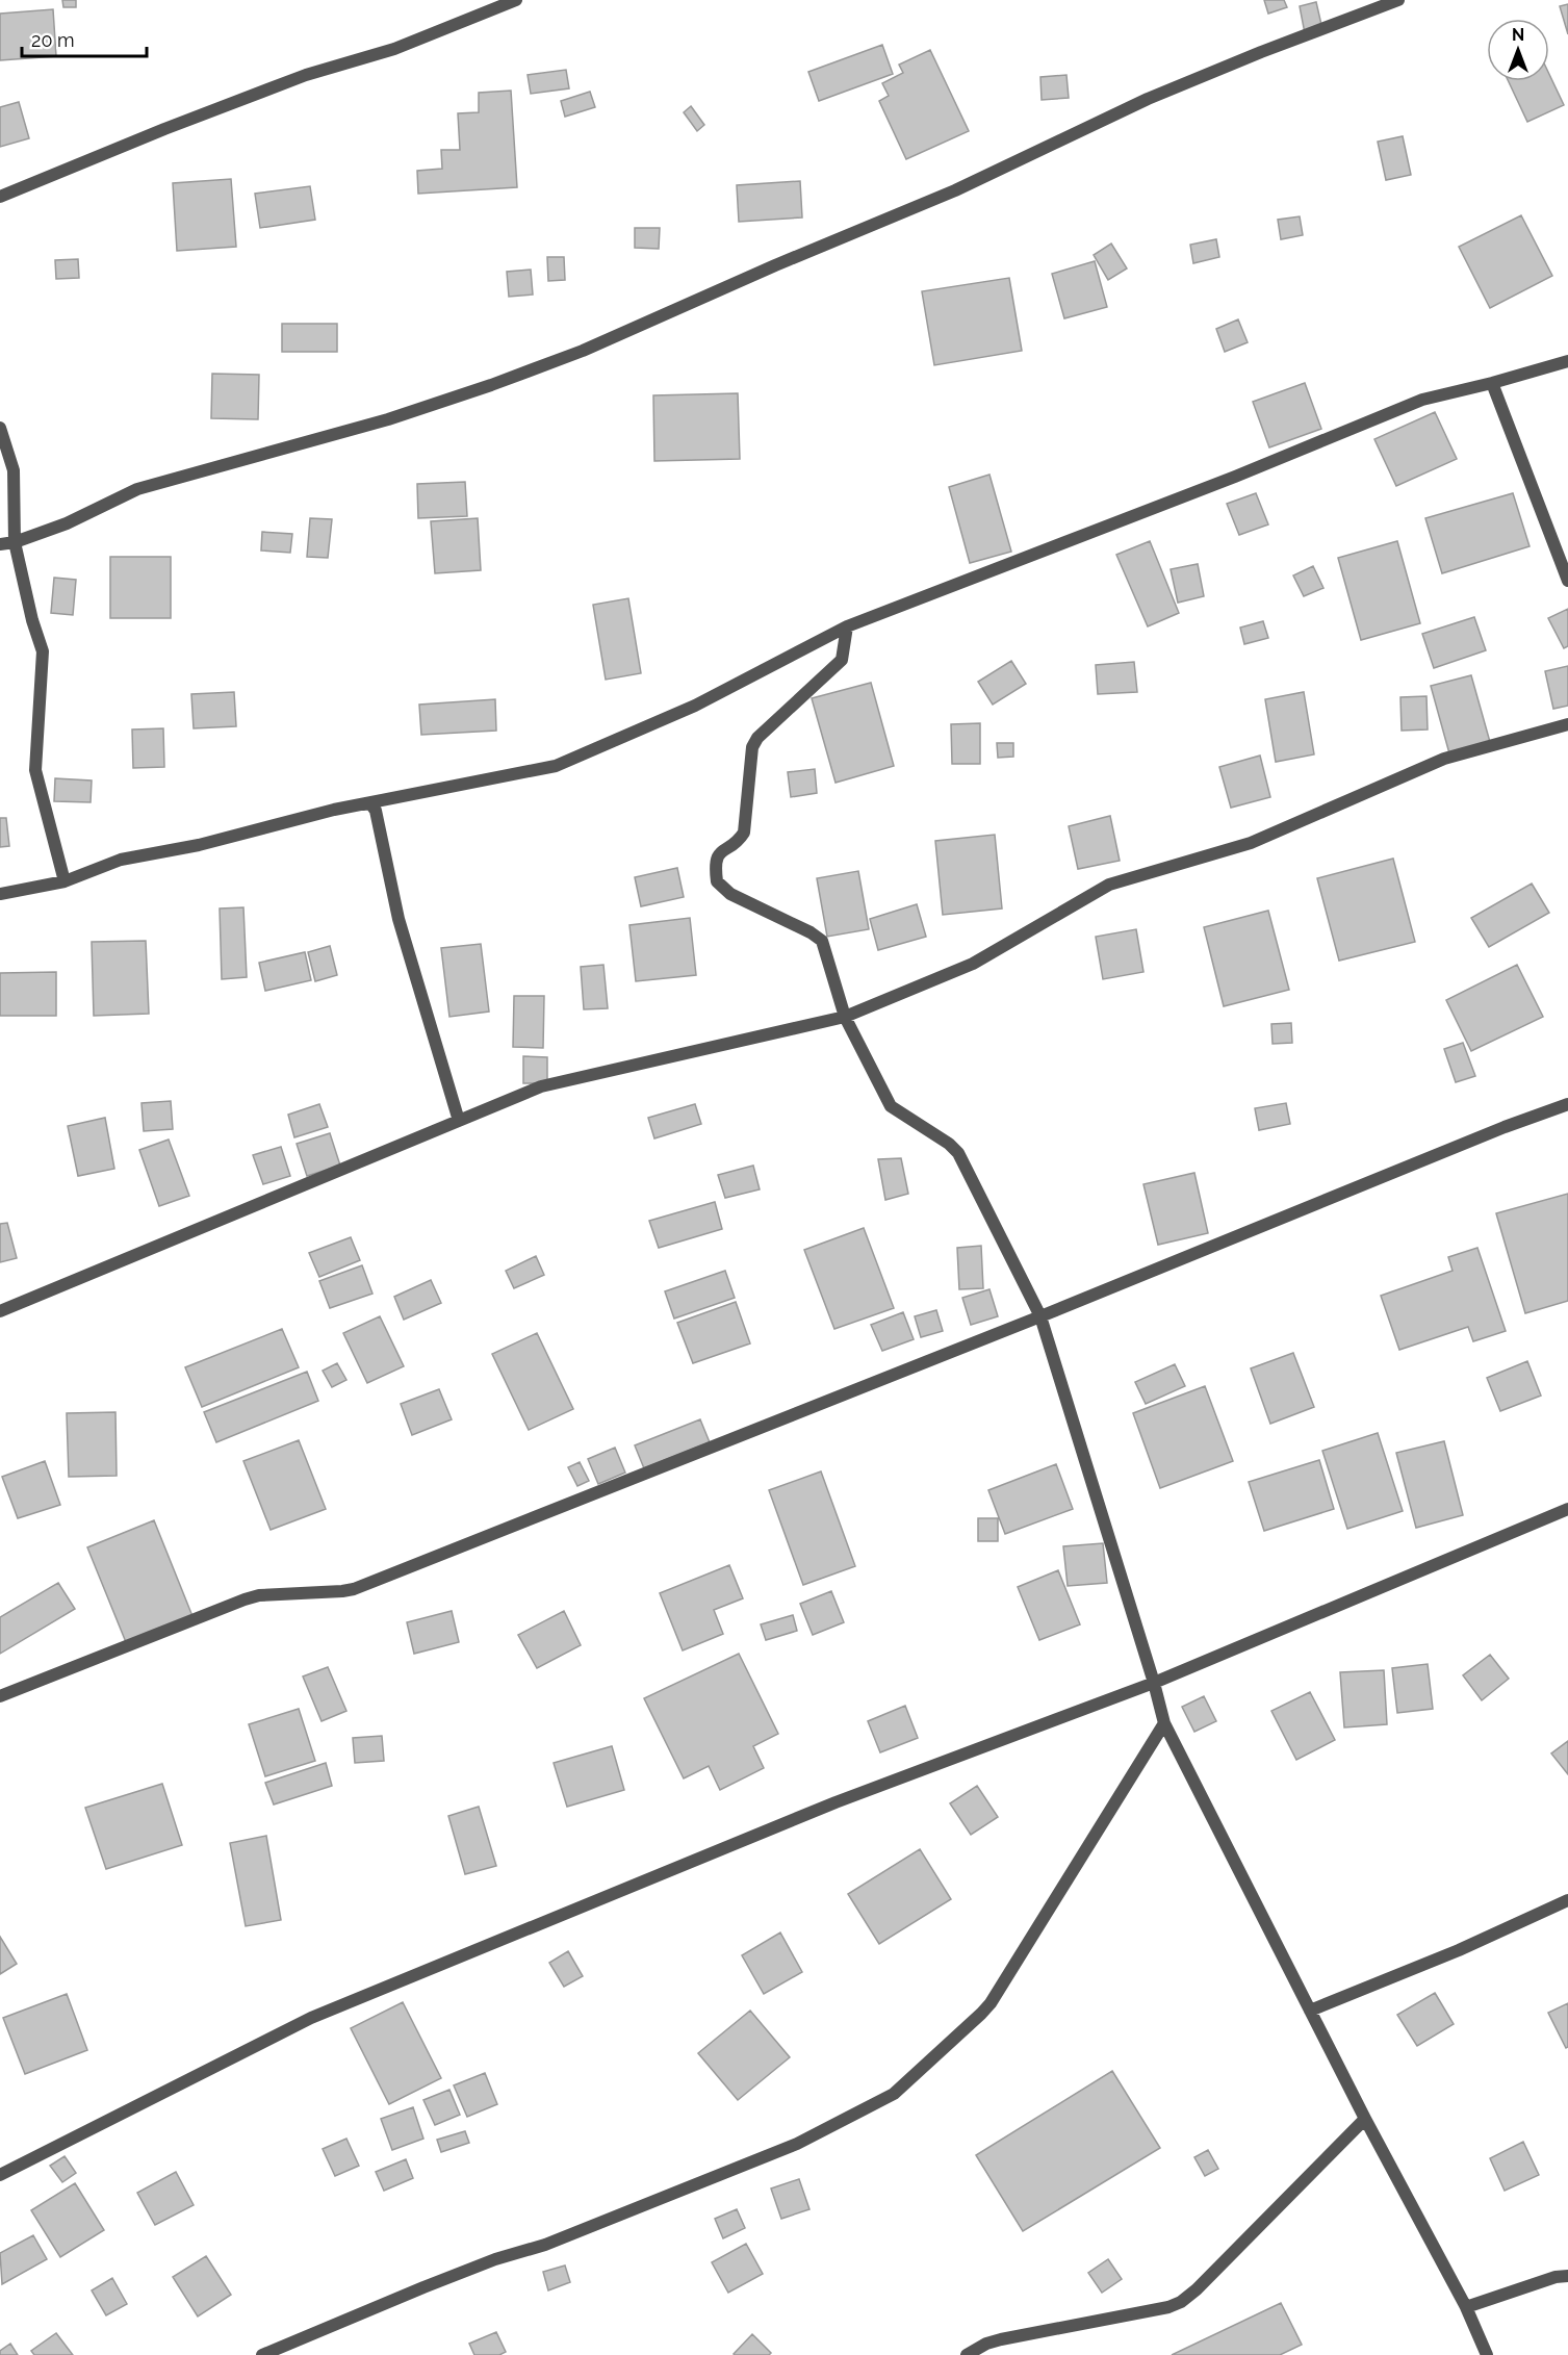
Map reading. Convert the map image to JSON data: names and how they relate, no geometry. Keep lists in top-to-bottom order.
{
  "scale_bar": "20 m",
  "north": "top"
}
